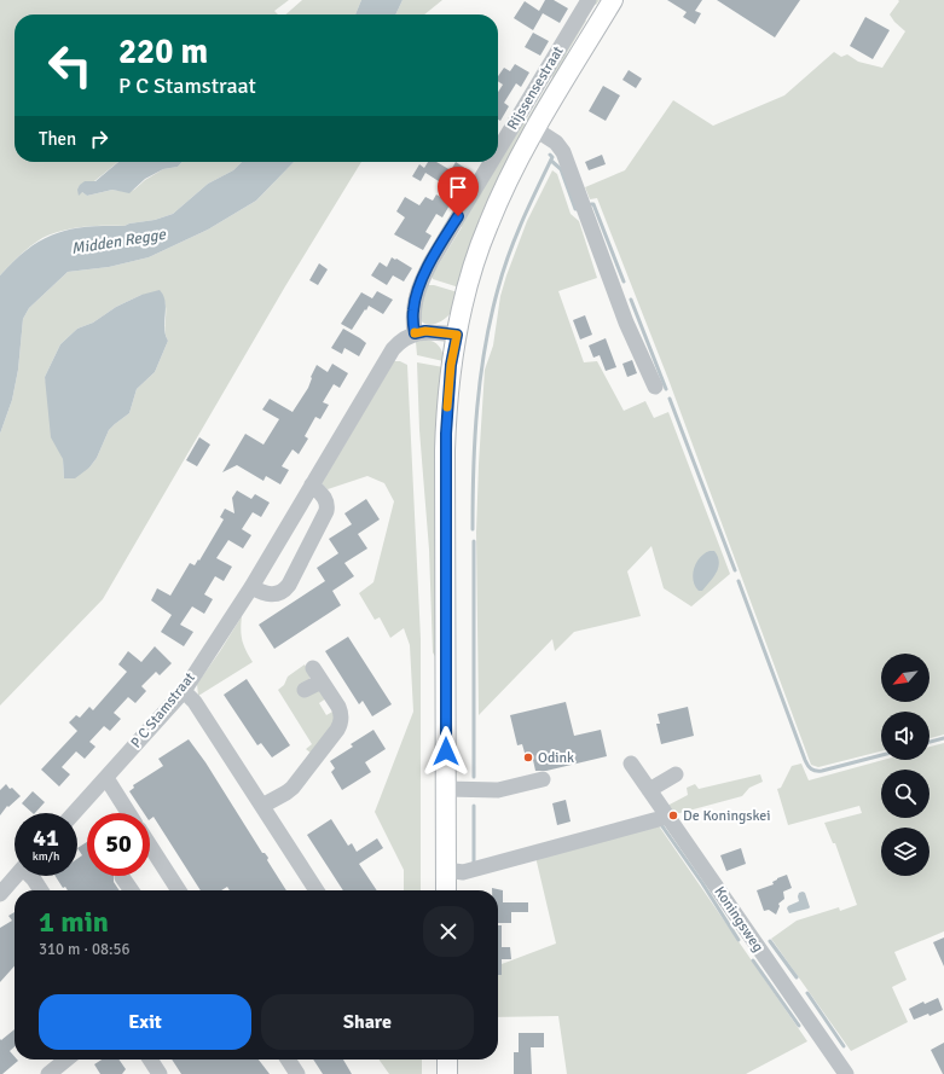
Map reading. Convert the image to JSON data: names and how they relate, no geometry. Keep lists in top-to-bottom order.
{
  "streets": {
    "main road": ["Rijssensestraat"],
    "street": ["P C Stamstraat", "Koningsweg"]
  },
  "crossings": [
    ["Rijssensestraat", "P C Stamstraat"]
  ],
  "water": ["Midden Regge"],
  "places": ["Odink", "De Koningskei"],
  "north": "bottom left",
  "page": {
    "turn": ["220 m", "P C Stamstraat"],
    "then": "Then",
    "speed": "41 km/h",
    "limit": "50",
    "heading": ["1 min", "310 m · 08:56"],
    "buttons": ["Exit", "Share"]
  }
}
